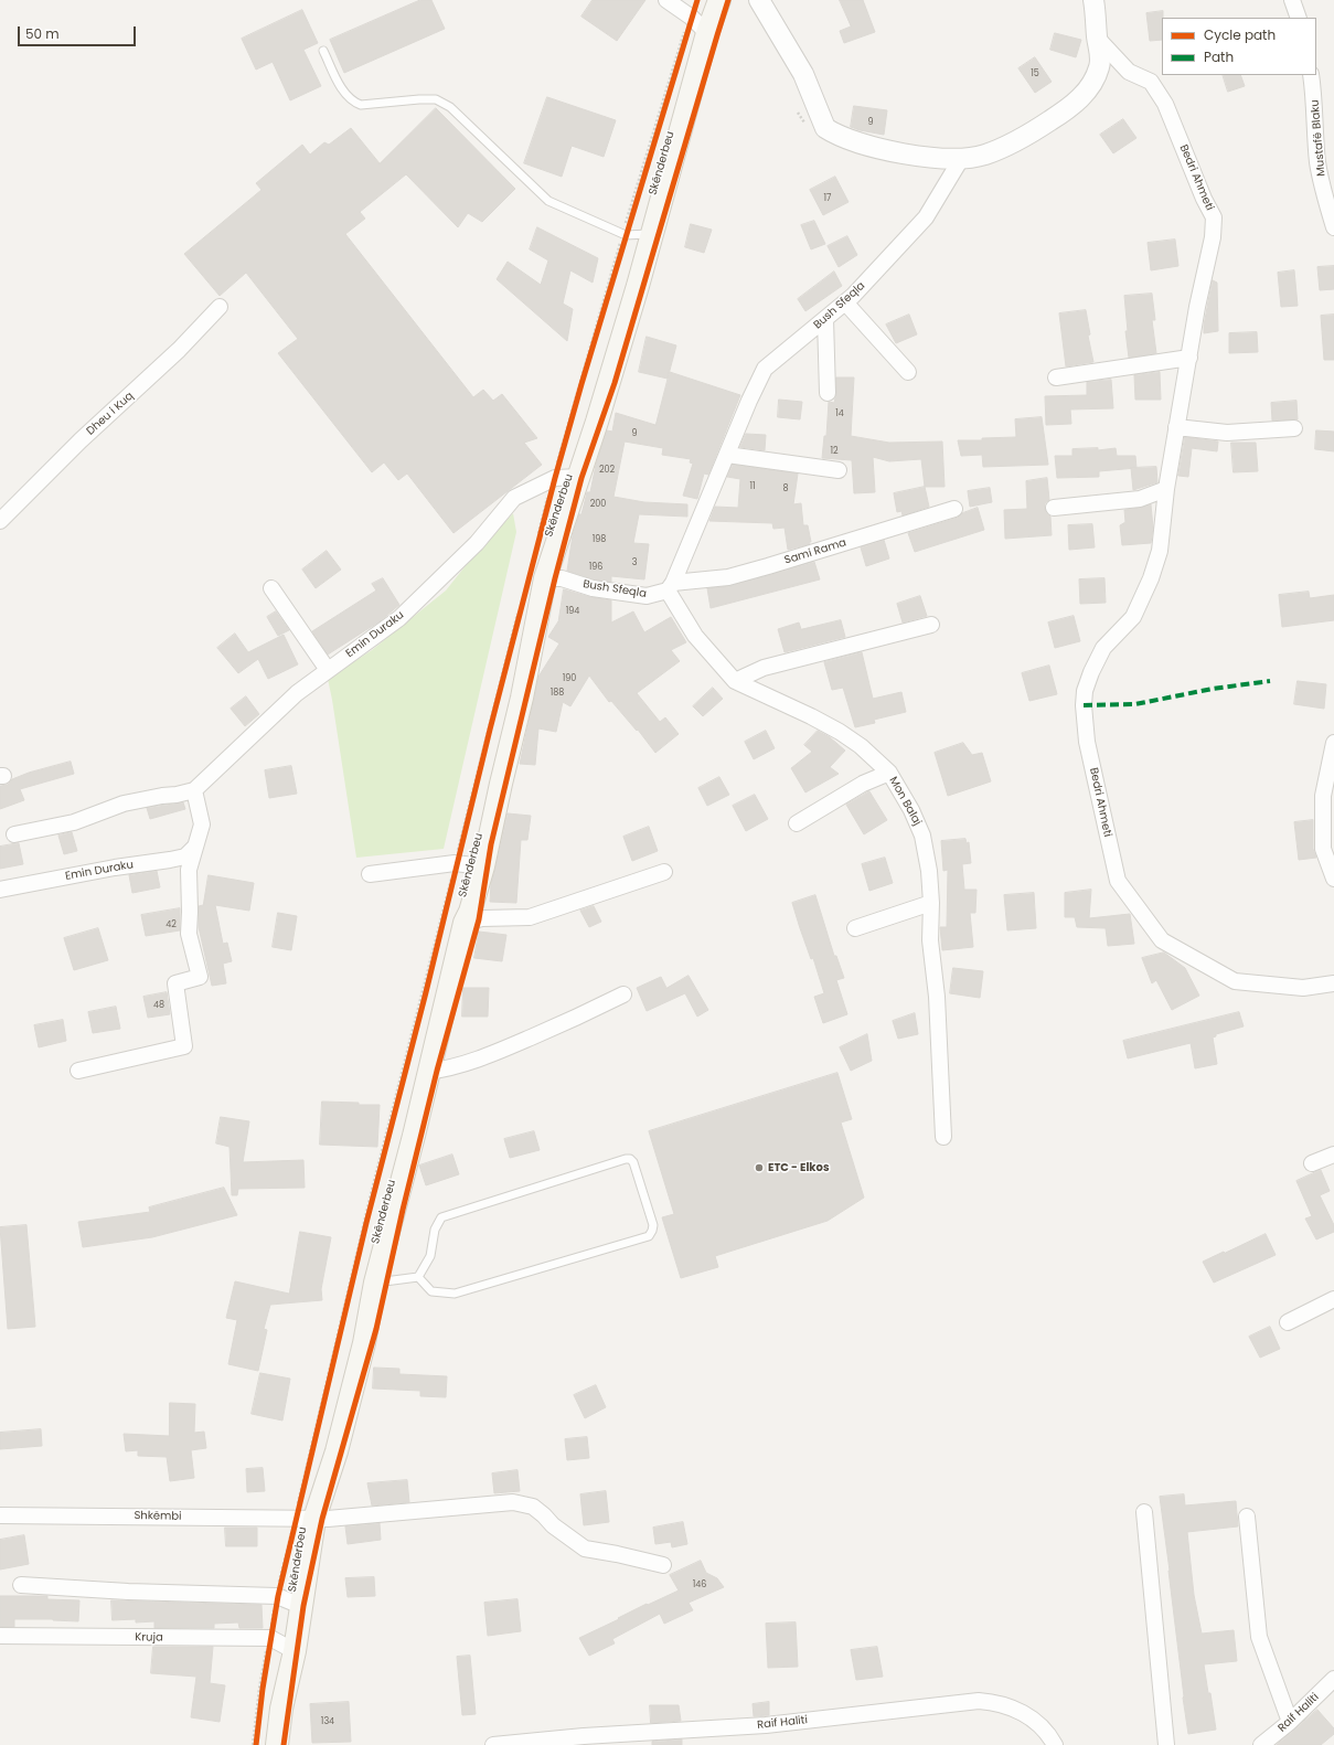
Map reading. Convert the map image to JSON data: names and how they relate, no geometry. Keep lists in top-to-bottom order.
{
  "streets": {
    "main road": ["Skënderbeu"],
    "street": [
      "Mustafë Blaku",
      "Bedri Ahmeti",
      "Bush Sfeqla",
      "Dheu i Kuq",
      "Sami Rama",
      "Emin Duraku",
      "Mon Balaj",
      "Shkëmbi",
      "Kruja",
      "Raif Haliti"
    ]
  },
  "crossings": [
    ["Skënderbeu", "Bush Sfeqla"],
    ["Skënderbeu", "Emin Duraku"],
    ["Skënderbeu", "Shkëmbi"],
    ["Skënderbeu", "Kruja"],
    ["Bush Sfeqla", "Sami Rama"],
    ["Bush Sfeqla", "Mon Balaj"],
    ["Sami Rama", "Mon Balaj"]
  ],
  "places": ["ETC - Elkos"],
  "house_numbers": [
    "15",
    "9",
    "17",
    "14",
    "9",
    "12",
    "202",
    "11",
    "8",
    "200",
    "198",
    "3",
    "196",
    "194",
    "190",
    "188",
    "42",
    "48",
    "146",
    "134"
  ],
  "legend": ["Cycle path", "Path"],
  "scale_bar": "50 m"
}
